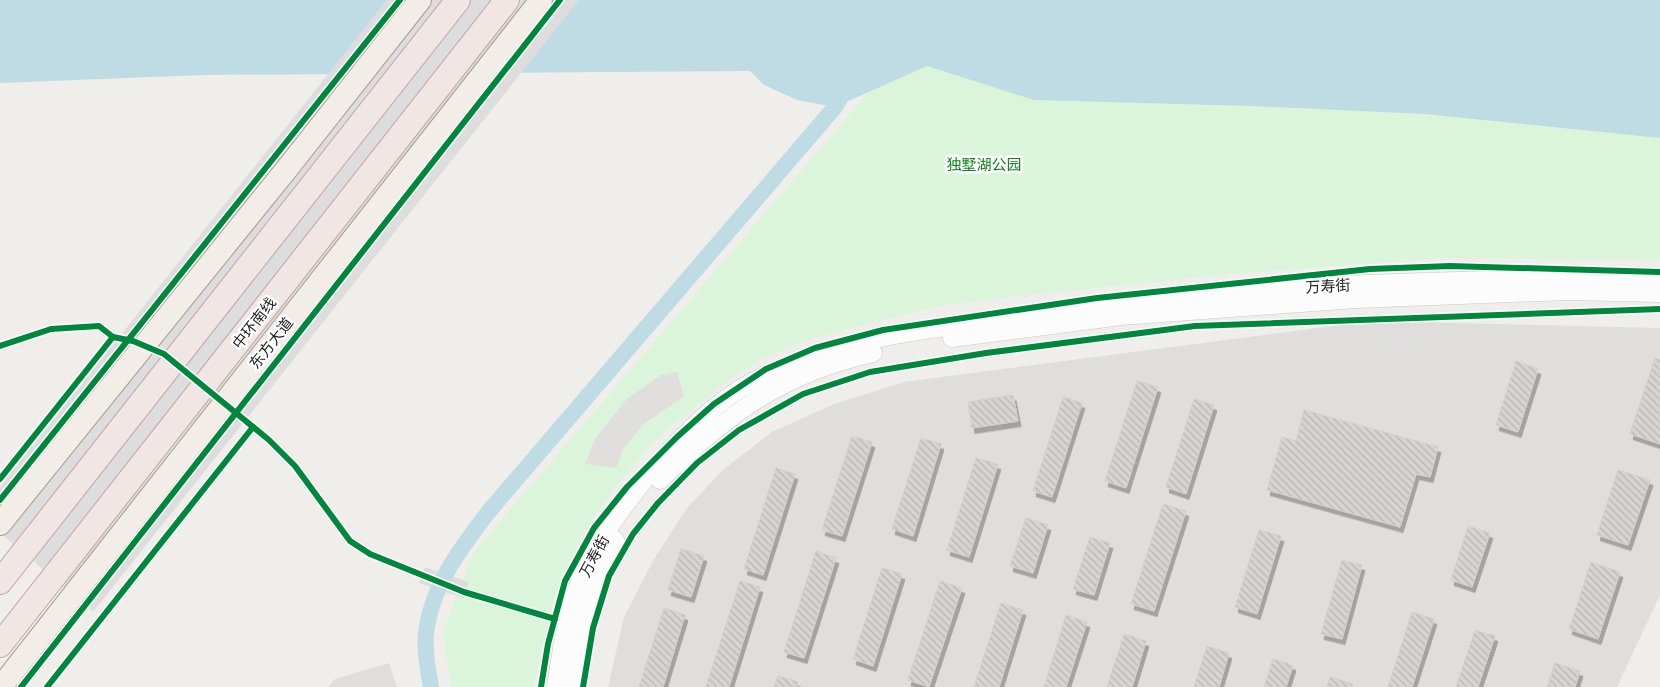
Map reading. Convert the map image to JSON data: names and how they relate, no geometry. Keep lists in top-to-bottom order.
{
  "streets": {
    "highway": ["中环南线"],
    "main road": ["东方大道"],
    "street": ["万寿街"]
  },
  "parks": ["独墅湖公园"]
}
